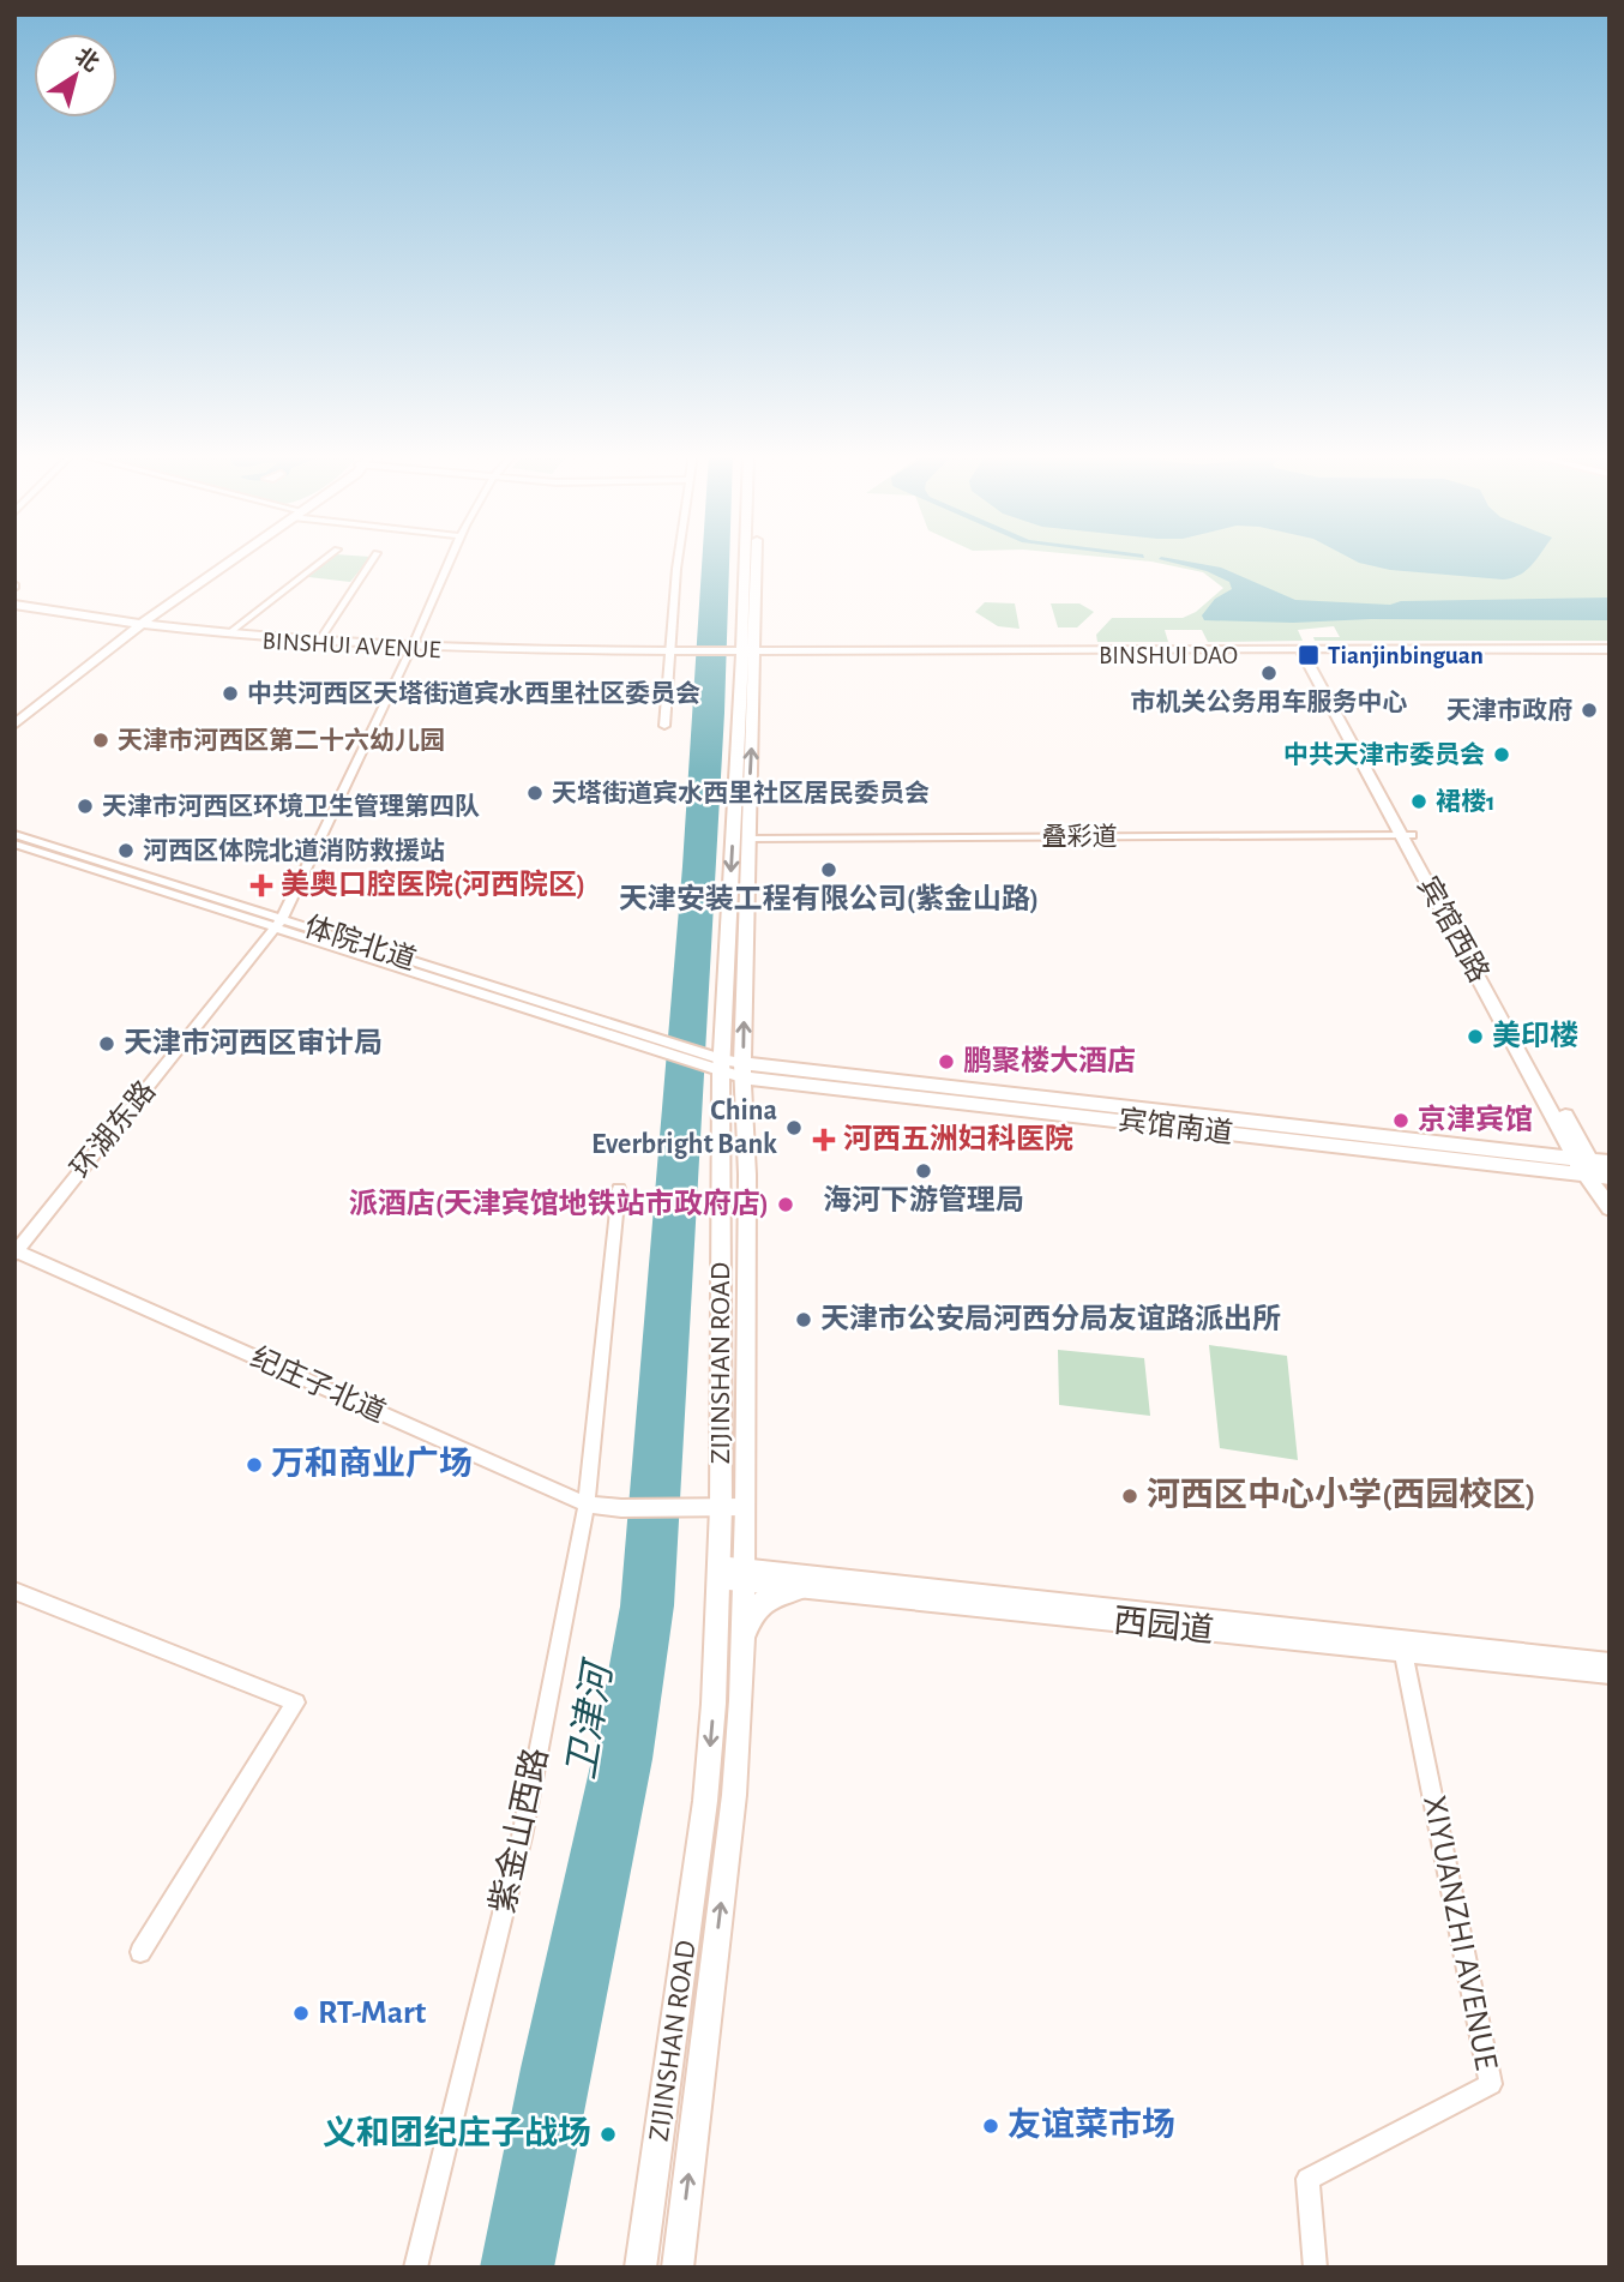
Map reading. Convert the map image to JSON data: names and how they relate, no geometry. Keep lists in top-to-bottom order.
{
  "streets": {
    "main road": [
      "BINSHUI AVENUE",
      "BINSHUI DAO",
      "宾馆西路",
      "宾馆南道",
      "ZIJINSHAN ROAD"
    ],
    "street": [
      "叠彩道",
      "体院北道",
      "环湖东路",
      "纪庄子北道",
      "西园道",
      "紫金山西路",
      "XIYUANZHI AVENUE"
    ]
  },
  "crossings": [
    ["BINSHUI AVENUE", "BINSHUI DAO"],
    ["BINSHUI AVENUE", "环湖东路"],
    ["BINSHUI DAO", "宾馆西路"],
    ["BINSHUI DAO", "ZIJINSHAN ROAD"],
    ["叠彩道", "宾馆西路"],
    ["叠彩道", "ZIJINSHAN ROAD"],
    ["宾馆西路", "宾馆南道"],
    ["体院北道", "环湖东路"],
    ["宾馆南道", "ZIJINSHAN ROAD"],
    ["环湖东路", "纪庄子北道"],
    ["ZIJINSHAN ROAD", "纪庄子北道"],
    ["纪庄子北道", "紫金山西路"],
    ["西园道", "XIYUANZHI AVENUE"]
  ],
  "water": ["卫津河"],
  "places": {
    "transit": ["Tianjinbinguan"],
    "other": [
      "市机关公务用车服务中心",
      "中共河西区天塔街道宾水西里社区委员会",
      "天津市政府",
      "天津市河西区第二十六幼儿园",
      "中共天津市委员会",
      "天塔街道宾水西里社区居民委员会",
      "裙楼1",
      "天津市河西区环境卫生管理第四队",
      "河西区体院北道消防救援站",
      "天津安装工程有限公司(紫金山路)",
      "美印楼",
      "天津市河西区审计局",
      "鹏聚楼大酒店",
      "京津宾馆",
      "China Everbright Bank",
      "海河下游管理局",
      "派酒店(天津宾馆地铁站市政府店)",
      "天津市公安局河西分局友谊路派出所",
      "万和商业广场",
      "河西区中心小学(西园校区)",
      "RT-Mart",
      "友谊菜市场",
      "义和团纪庄子战场"
    ],
    "health": ["美奥口腔医院(河西院区)", "河西五洲妇科医院"]
  },
  "north": "top right"
}
